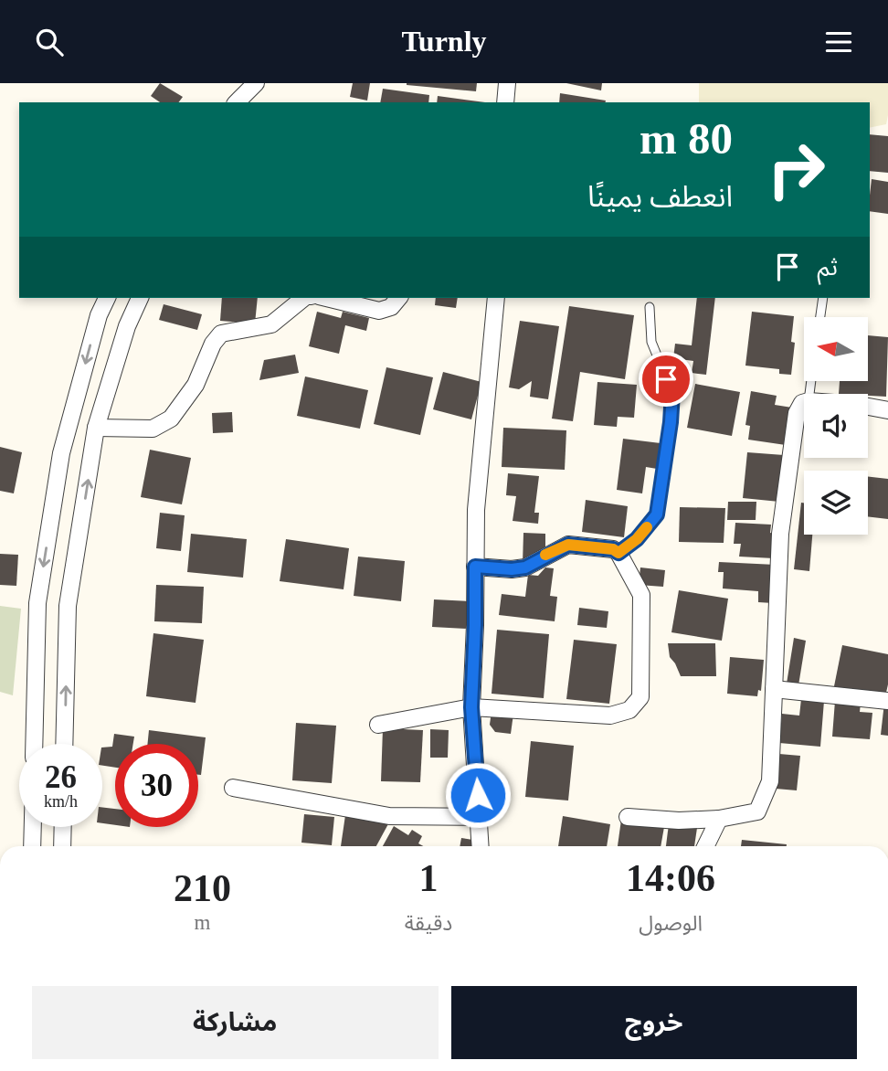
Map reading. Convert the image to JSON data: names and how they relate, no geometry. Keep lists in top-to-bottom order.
{
  "north": "left",
  "page": {
    "header": "Turnly",
    "turn": ["80 m", "انعطف يمينًا"],
    "then": "ثم",
    "speed": "26 km/h",
    "limit": "30",
    "eta": [
      "14:06",
      "الوصول",
      "1",
      "دقيقة",
      "210",
      "m"
    ],
    "buttons": ["خروج", "مشاركة"]
  }
}
